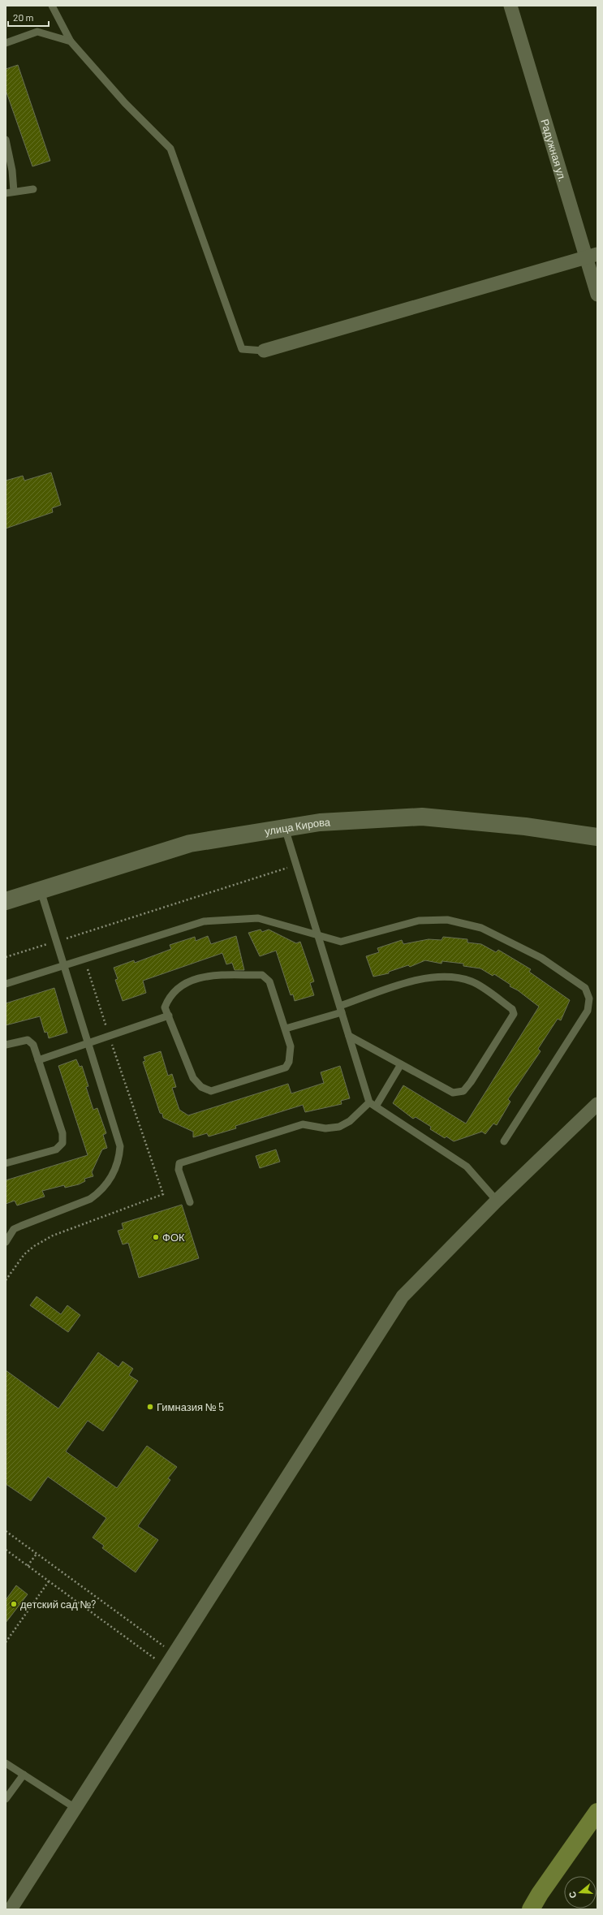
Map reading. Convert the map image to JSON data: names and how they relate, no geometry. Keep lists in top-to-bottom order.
{
  "streets": {
    "main road": ["улица Кирова"],
    "street": ["Радужная ул."]
  },
  "places": ["ФОК", "Гимназия № 5", "детский сад №?"],
  "scale_bar": "20 m",
  "north": "left"
}
